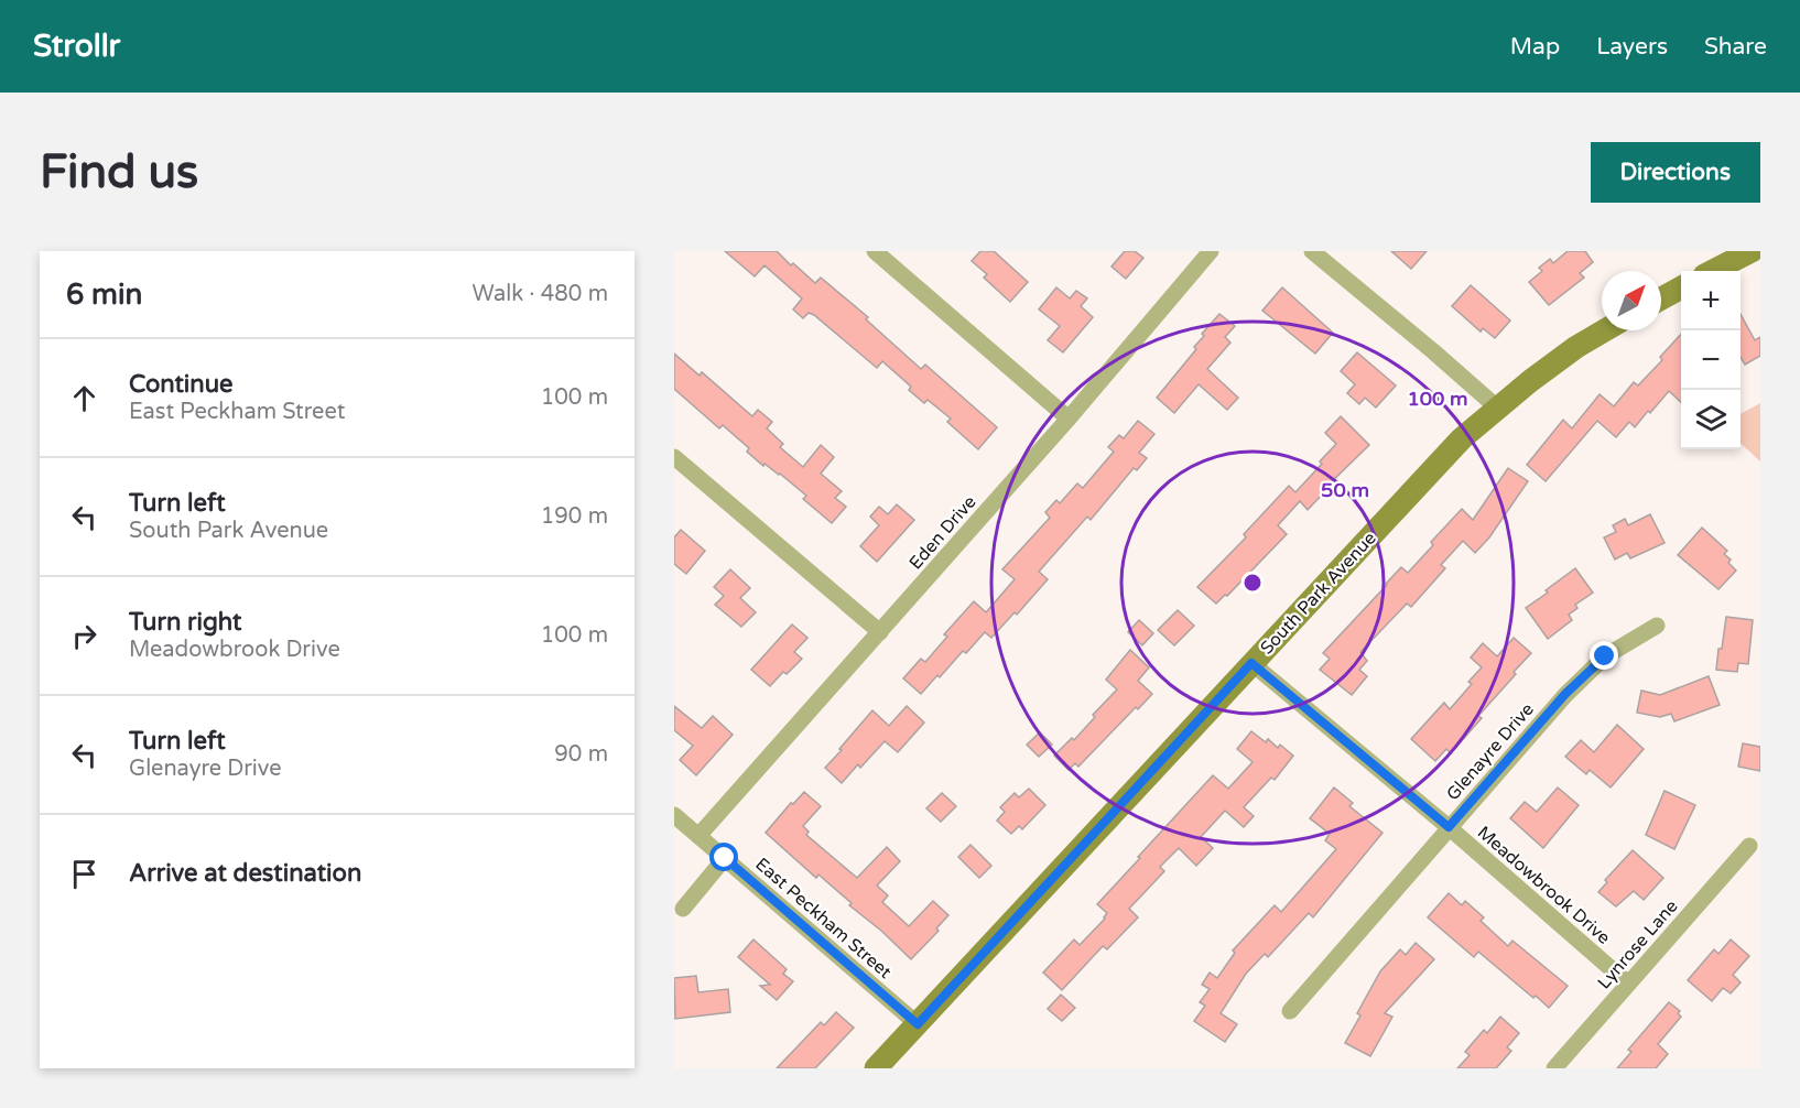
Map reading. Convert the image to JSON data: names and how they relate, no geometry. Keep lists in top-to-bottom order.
{
  "streets": {
    "main road": ["South Park Avenue"],
    "street": [
      "Eden Drive",
      "Glenayre Drive",
      "Meadowbrook Drive",
      "East Peckham Street",
      "Lynrose Lane"
    ]
  },
  "crossings": [
    ["Eden Drive", "East Peckham Street"],
    ["South Park Avenue", "Meadowbrook Drive"],
    ["South Park Avenue", "East Peckham Street"],
    ["Glenayre Drive", "Meadowbrook Drive"],
    ["Meadowbrook Drive", "Lynrose Lane"]
  ],
  "north": "top right",
  "page": {
    "header": "Strollr",
    "nav": ["Map", "Layers", "Share"],
    "buttons": "Directions",
    "title": "Find us",
    "heading": ["6 min", "Walk · 480 m"],
    "map_buttons": ["+", "−"],
    "list": [
      ["Continue", "East Peckham Street", "100 m"],
      ["Turn left", "South Park Avenue", "190 m"],
      ["Turn right", "Meadowbrook Drive", "100 m"],
      ["Turn left", "Glenayre Drive", "90 m"],
      "Arrive at destination"
    ]
  },
  "rings": ["100 m", "50 m"]
}
